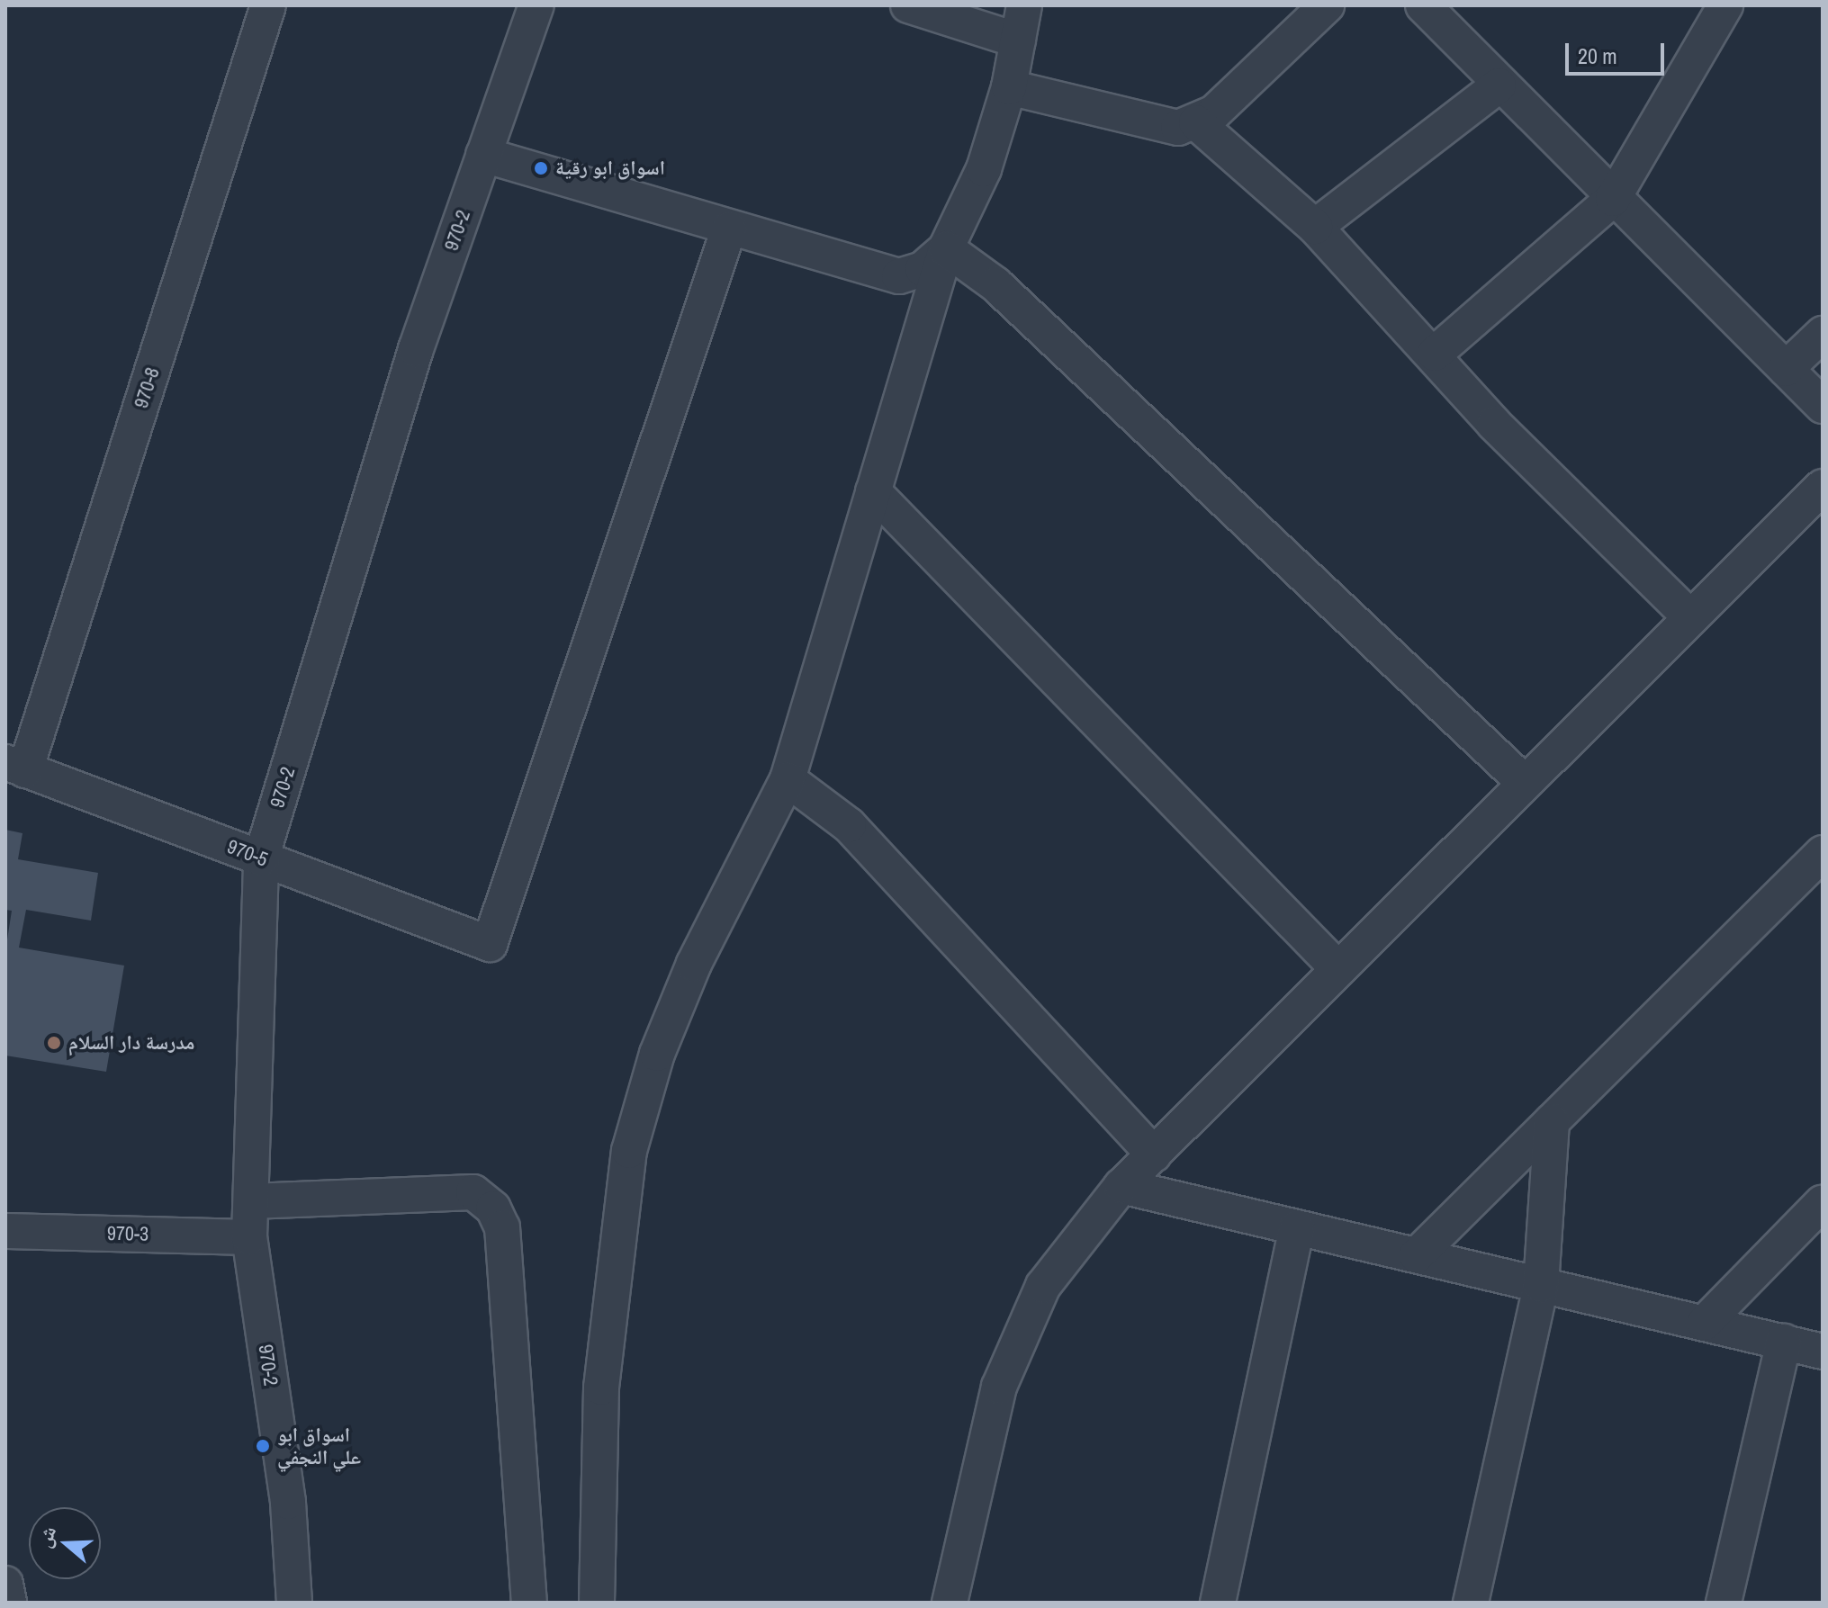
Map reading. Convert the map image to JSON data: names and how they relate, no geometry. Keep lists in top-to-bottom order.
{
  "streets": {
    "street": [
      "970-2",
      "970-8",
      "970-5",
      "970-3"
    ]
  },
  "crossings": [
    ["970-2", "970-5"],
    ["970-2", "970-3"],
    ["970-8", "970-5"]
  ],
  "places": ["اسواق ابو رقية", "مدرسة دار السلام", "اسواق ابو علي النجفي"],
  "scale_bar": "20 m",
  "north": "left"
}
